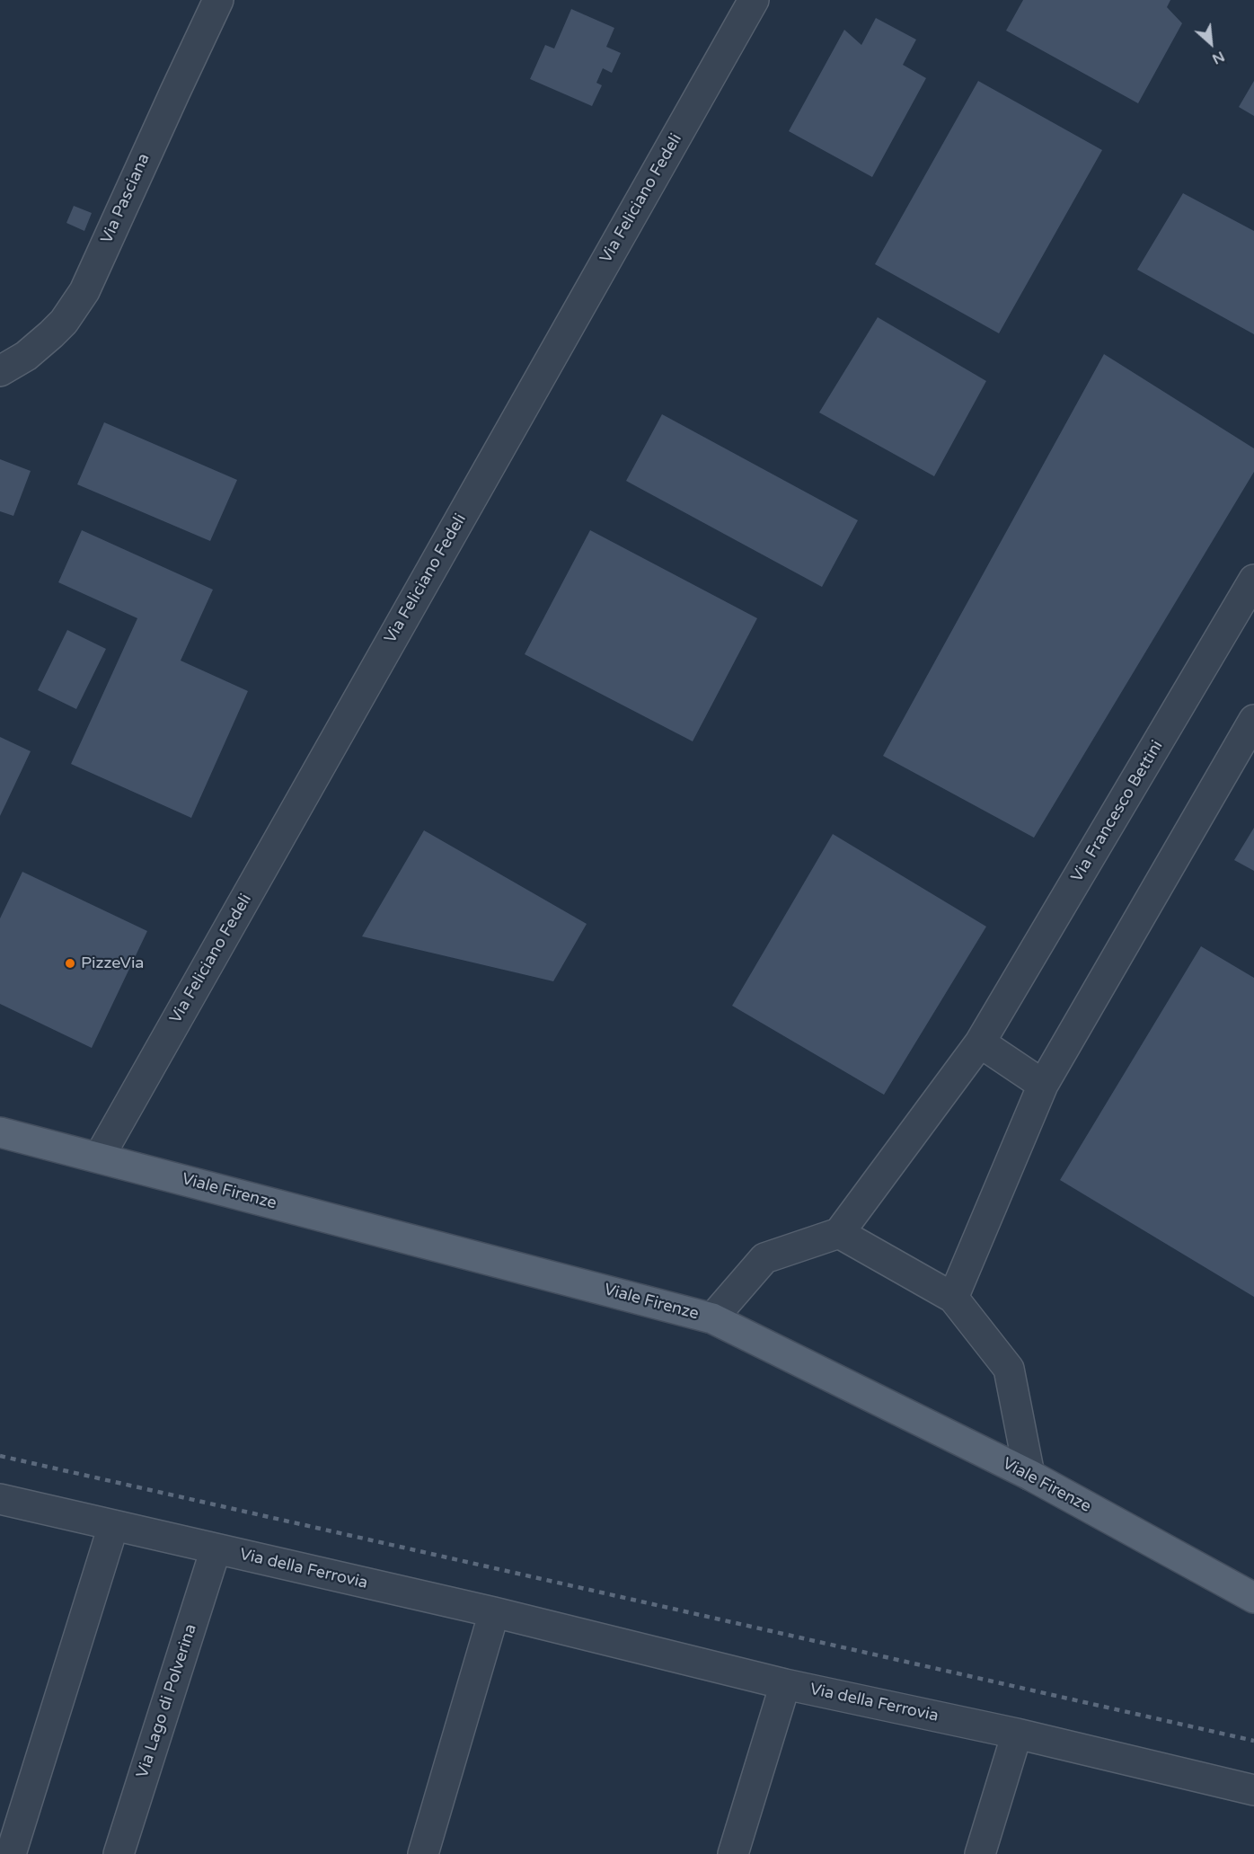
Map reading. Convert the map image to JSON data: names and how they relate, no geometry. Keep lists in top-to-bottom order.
{
  "streets": {
    "main road": ["Viale Firenze"],
    "street": [
      "Via Pasciana",
      "Via Feliciano Fedeli",
      "Via Francesco Bettini",
      "Via della Ferrovia",
      "Via Lago di Polverina"
    ]
  },
  "crossings": [
    ["Via Feliciano Fedeli", "Viale Firenze"],
    ["Via della Ferrovia", "Via Lago di Polverina"]
  ],
  "places": ["PizzeVia"],
  "north": "bottom right"
}
